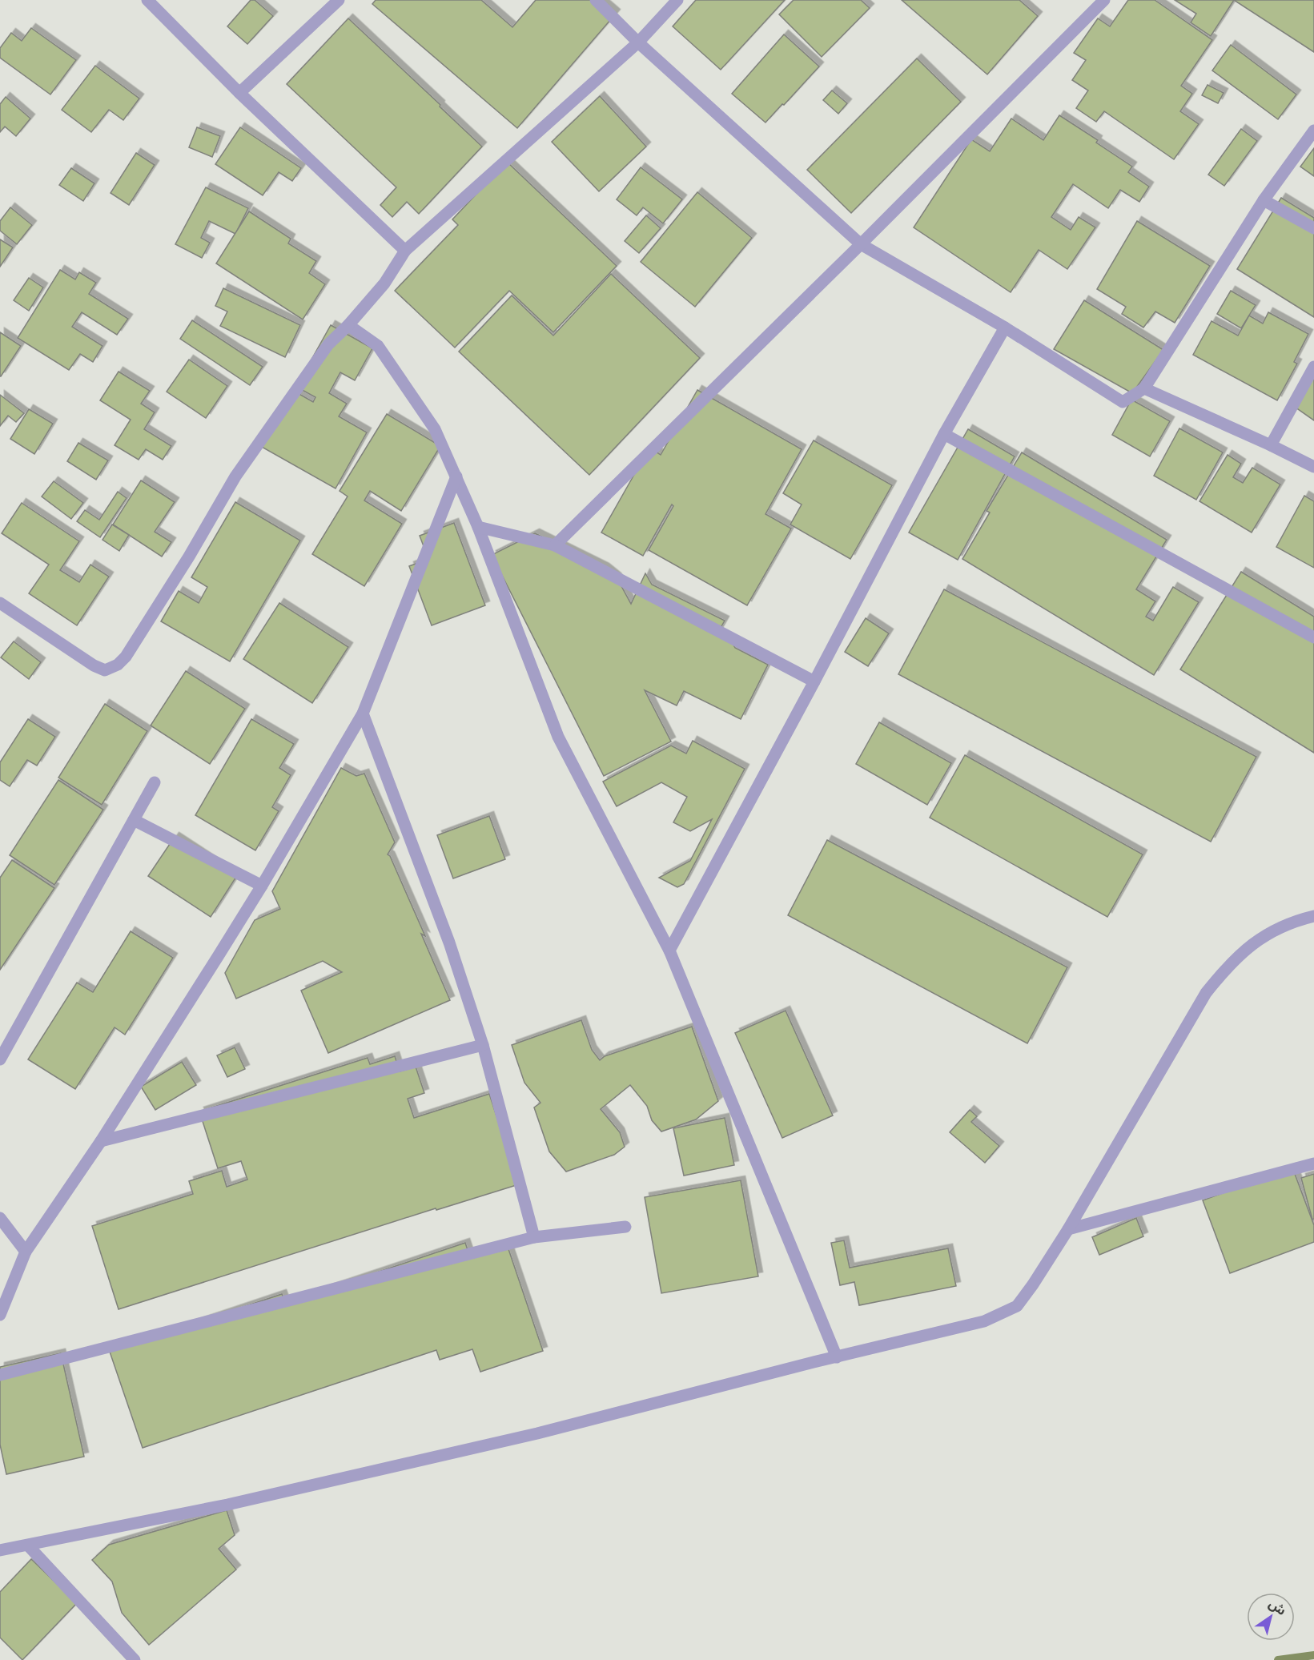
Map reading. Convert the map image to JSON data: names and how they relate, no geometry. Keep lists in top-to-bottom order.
{
  "north": "top right"
}
